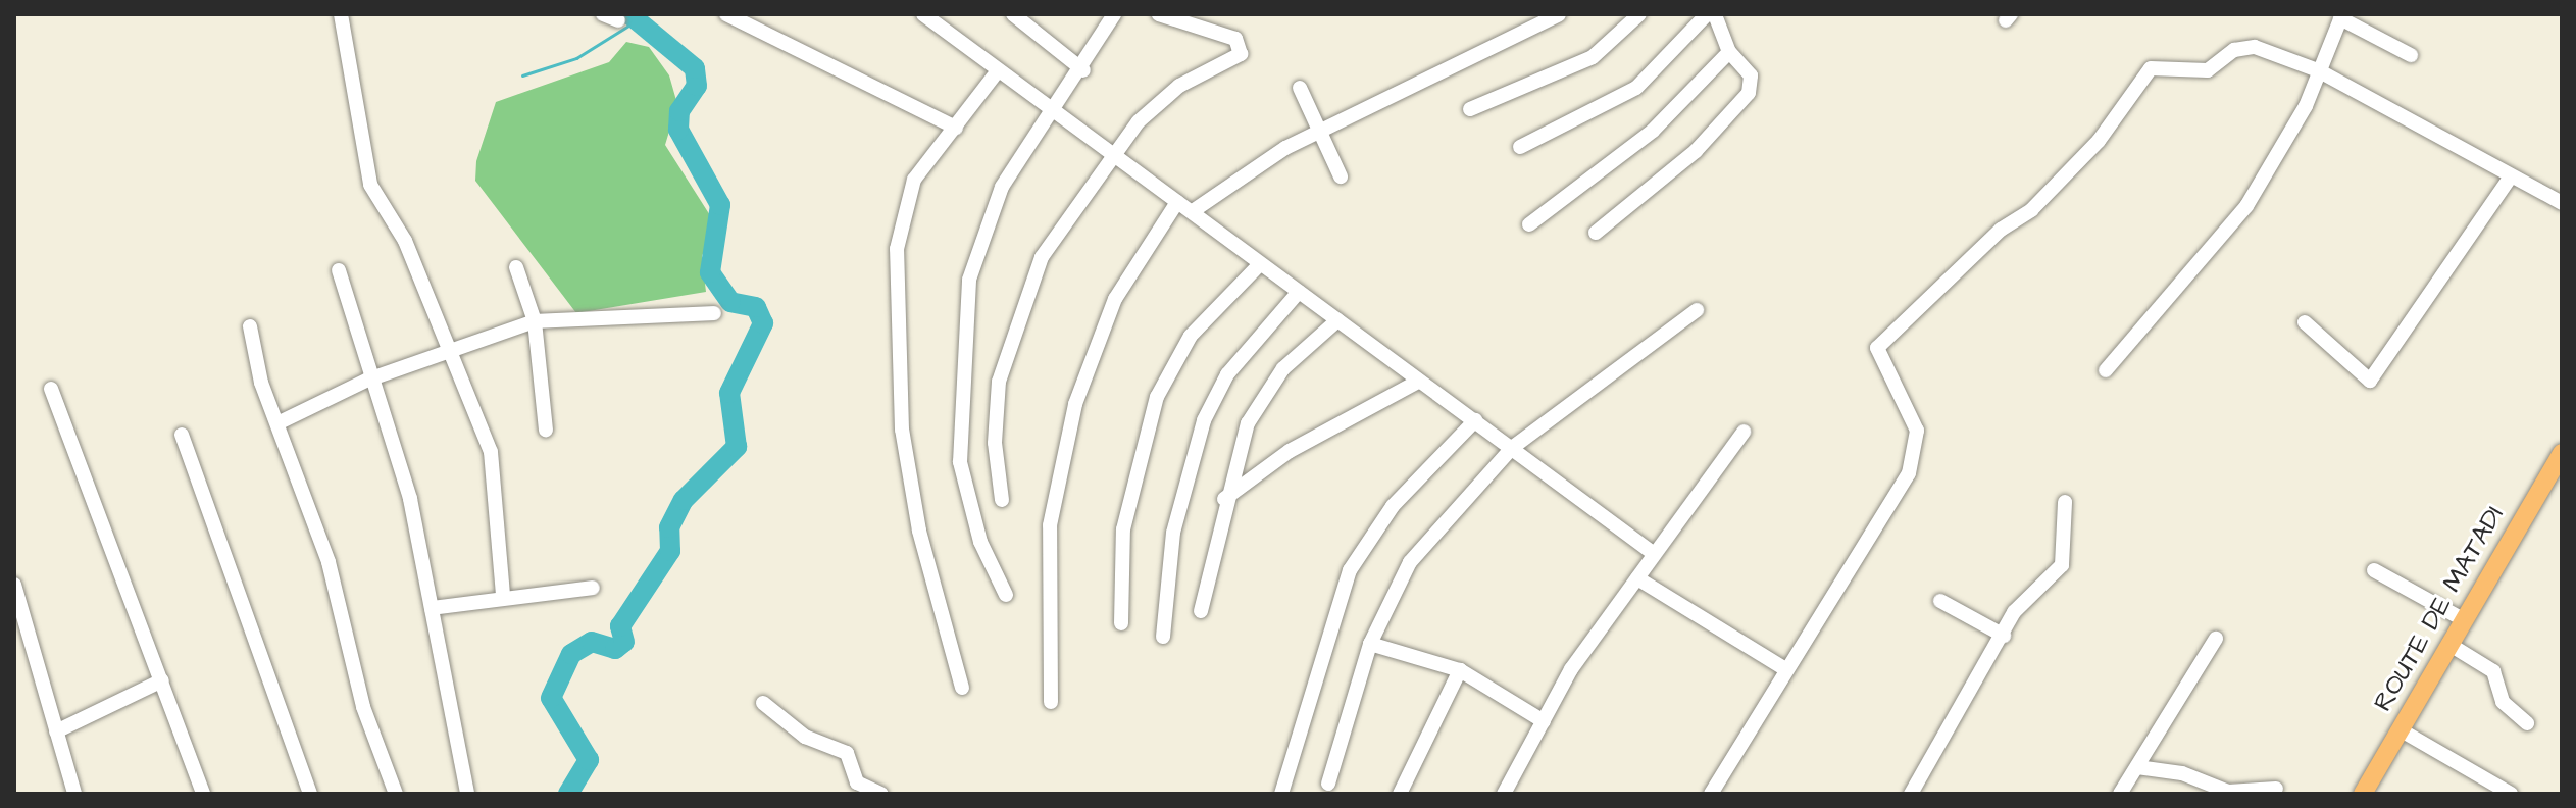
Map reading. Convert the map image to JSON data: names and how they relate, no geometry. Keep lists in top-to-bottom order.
{
  "streets": {
    "main road": ["ROUTE DE MATADI"]
  }
}
